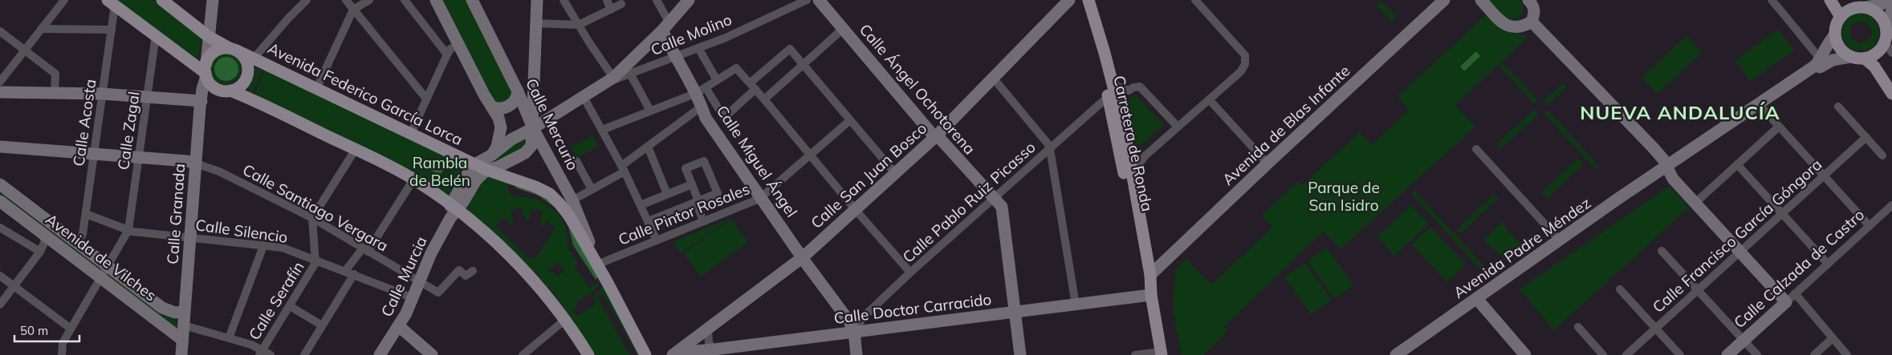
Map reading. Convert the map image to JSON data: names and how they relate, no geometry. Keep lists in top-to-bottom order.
{
  "streets": {
    "main road": ["Avenida Federico García Lorca", "Carretera de Ronda"],
    "street": [
      "Calle Molino",
      "Calle Ángel Ochotorena",
      "Calle Acosta",
      "Calle Mercurio",
      "Avenida de Blas Infante",
      "Calle Zagal",
      "Calle Miguel Ángel",
      "Calle San Juan Bosco",
      "Calle Pablo Ruiz Picasso",
      "Calle Santiago Vergara",
      "Calle Granada",
      "Calle Pintor Rosales",
      "Calle Silencio",
      "Calle Francisco García Góngora",
      "Avenida Padre Méndez",
      "Avenida de Vilches",
      "Calle Calzada de Castro",
      "Calle Murcia",
      "Calle Serafín",
      "Calle Doctor Carracido"
    ]
  },
  "crossings": [
    ["Calle Molino", "Calle Miguel Ángel"],
    ["Calle Ángel Ochotorena", "Calle San Juan Bosco"],
    ["Calle Ángel Ochotorena", "Calle Pablo Ruiz Picasso"],
    ["Calle Ángel Ochotorena", "Calle Doctor Carracido"],
    ["Avenida Federico García Lorca", "Calle Mercurio"],
    ["Avenida Federico García Lorca", "Calle Granada"],
    ["Avenida Federico García Lorca", "Calle Pintor Rosales"],
    ["Avenida Federico García Lorca", "Calle Murcia"],
    ["Calle Acosta", "Calle Silencio"],
    ["Calle Acosta", "Avenida de Vilches"],
    ["Calle Mercurio", "Calle Pintor Rosales"],
    ["Avenida de Blas Infante", "Carretera de Ronda"],
    ["Calle Zagal", "Calle Silencio"],
    ["Carretera de Ronda", "Calle Pablo Ruiz Picasso"],
    ["Carretera de Ronda", "Calle Doctor Carracido"],
    ["Calle Miguel Ángel", "Calle San Juan Bosco"],
    ["Calle Miguel Ángel", "Calle Pablo Ruiz Picasso"],
    ["Calle Miguel Ángel", "Calle Pintor Rosales"],
    ["Calle Miguel Ángel", "Calle Doctor Carracido"],
    ["Calle San Juan Bosco", "Calle Doctor Carracido"],
    ["Calle Pablo Ruiz Picasso", "Calle Doctor Carracido"],
    ["Calle Santiago Vergara", "Calle Granada"],
    ["Calle Santiago Vergara", "Calle Murcia"],
    ["Calle Granada", "Calle Silencio"],
    ["Calle Granada", "Avenida de Vilches"],
    ["Calle Silencio", "Calle Murcia"],
    ["Calle Silencio", "Calle Serafín"]
  ],
  "districts": ["NUEVA ANDALUCÍA"],
  "parks": ["Rambla de Belén", "Parque de San Isidro"],
  "scale_bar": "50 m"
}
